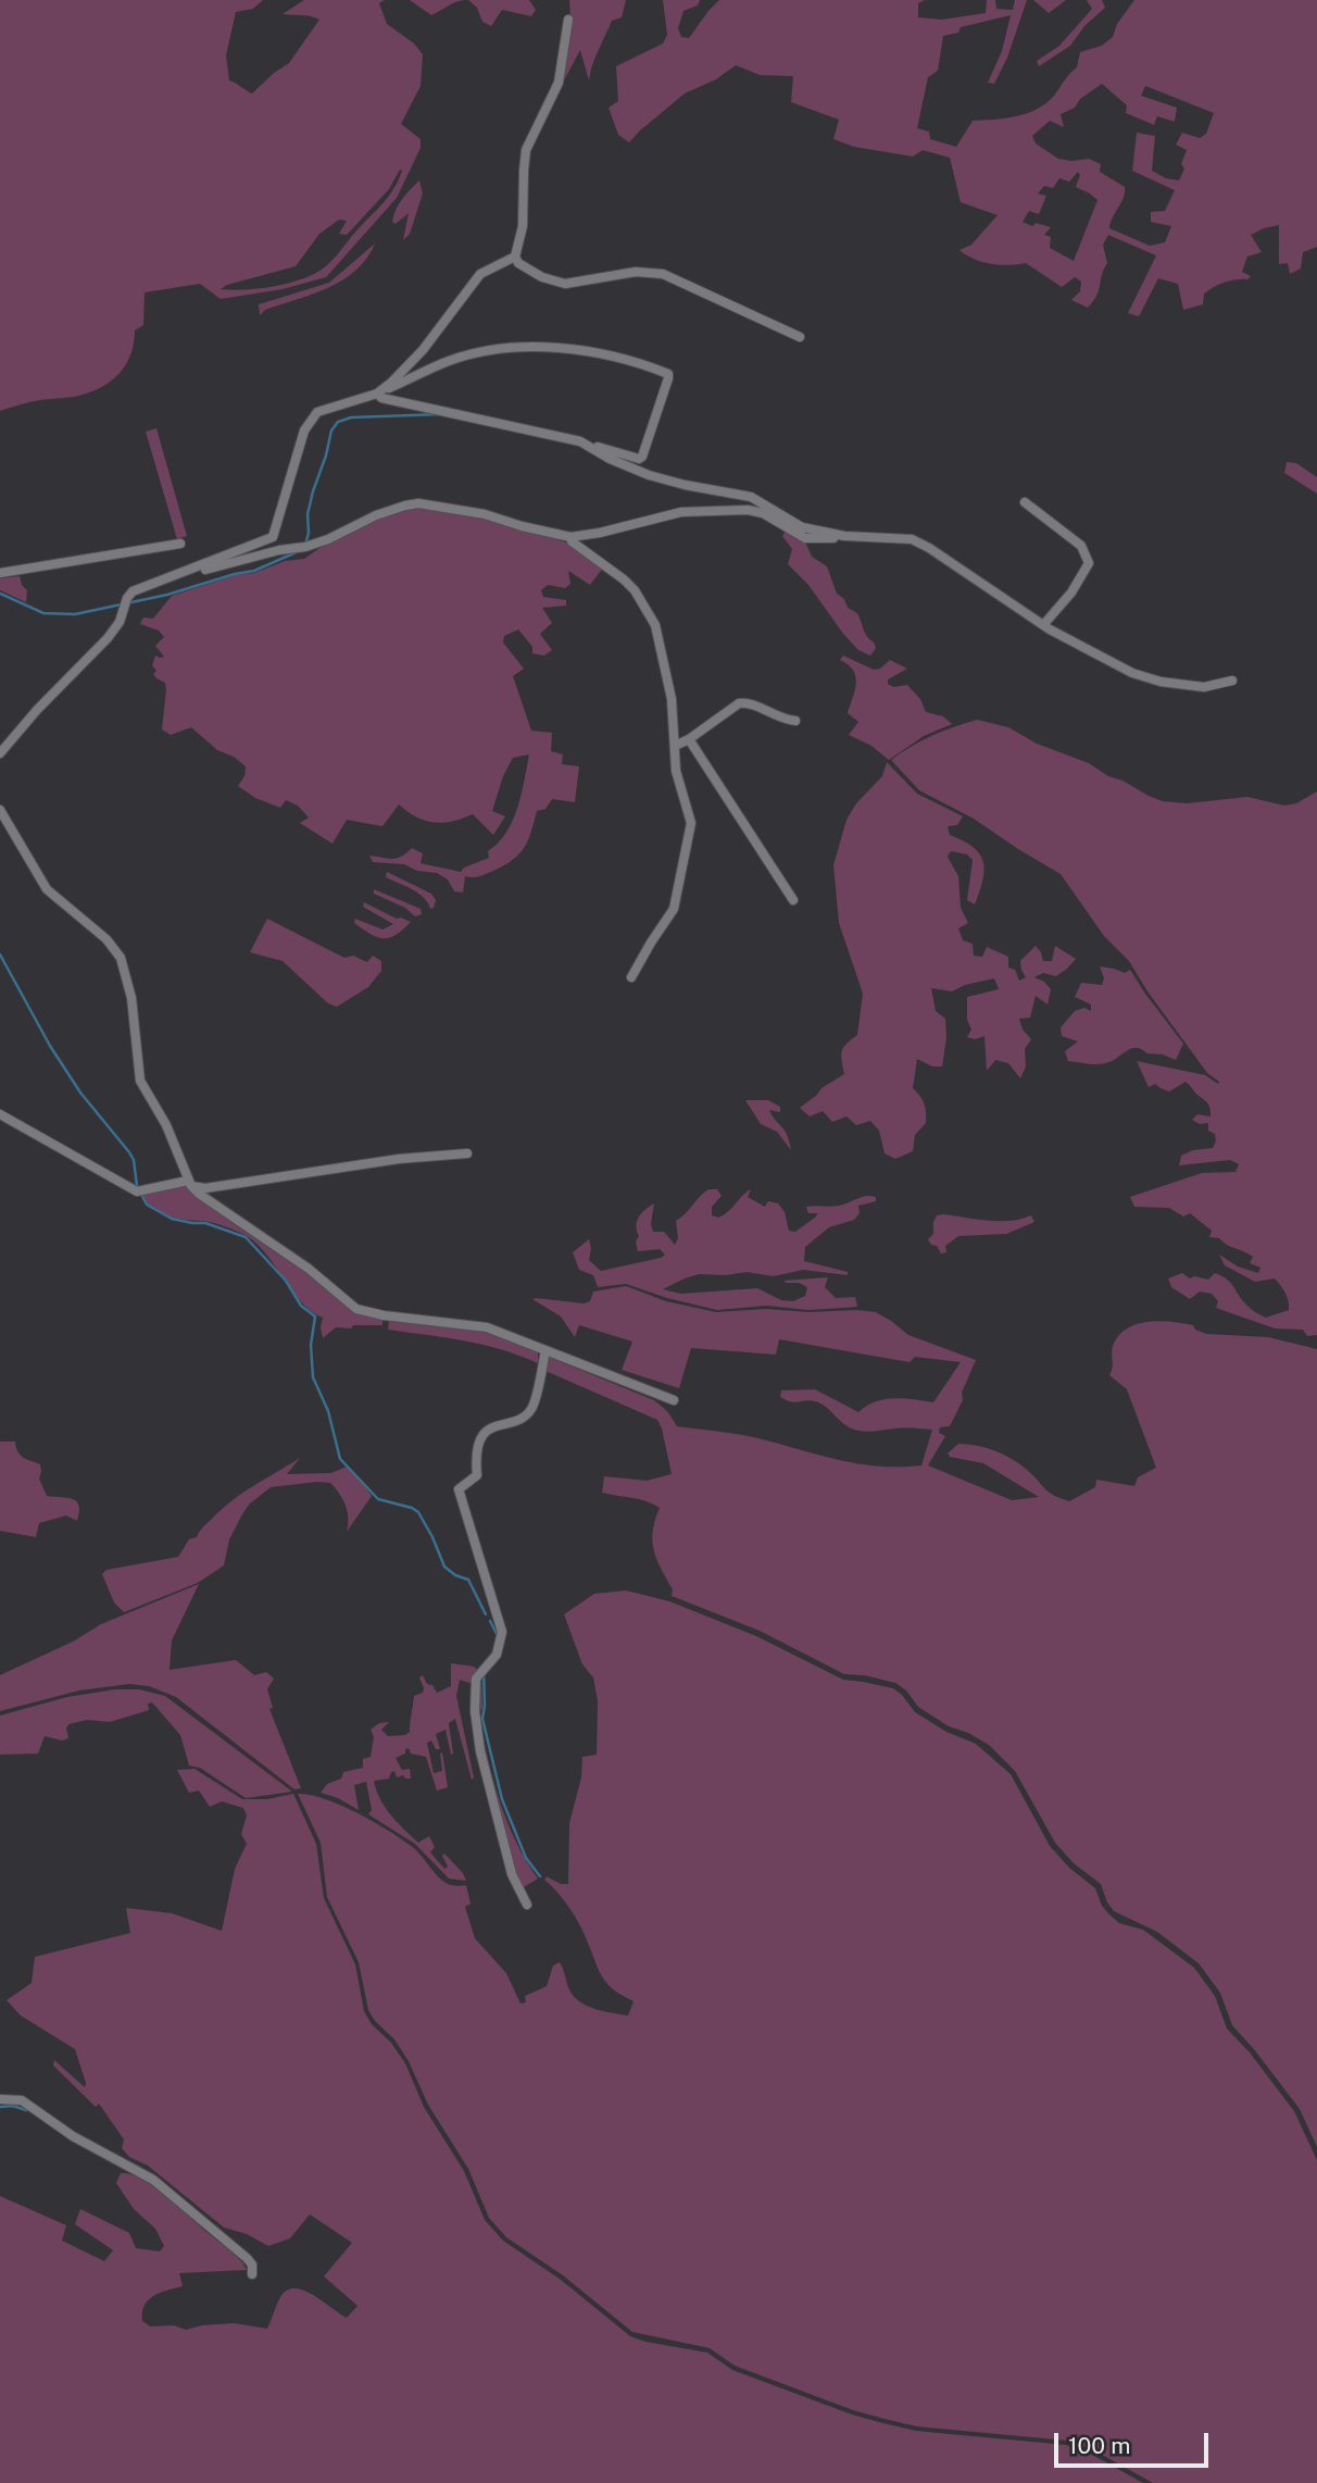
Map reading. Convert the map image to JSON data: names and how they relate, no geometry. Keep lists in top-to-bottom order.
{
  "scale_bar": "100 m"
}
